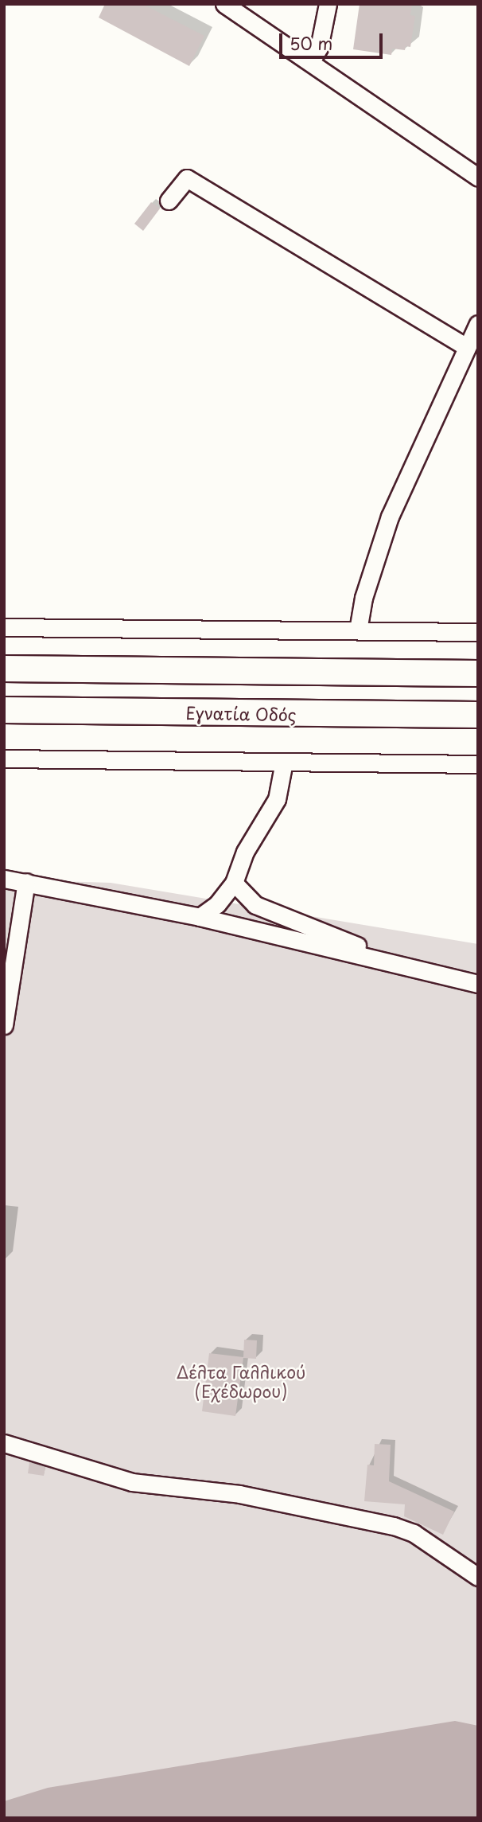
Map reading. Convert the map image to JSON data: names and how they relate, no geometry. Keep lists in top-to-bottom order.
{
  "streets": {
    "highway": ["Εγνατία Οδός"]
  },
  "parks": ["Δέλτα Γαλλικού (Εχέδωρου)"],
  "scale_bar": "50 m"
}
